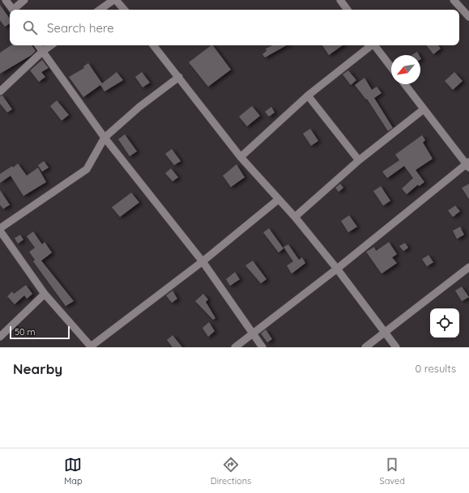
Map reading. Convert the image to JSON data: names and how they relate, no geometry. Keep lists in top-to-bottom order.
{
  "scale_bar": "50 m",
  "north": "bottom left",
  "page": {
    "search": "Search here",
    "scale": "50 m",
    "heading": ["Nearby", "0 results"],
    "nav": ["Map", "Directions", "Saved"]
  }
}
